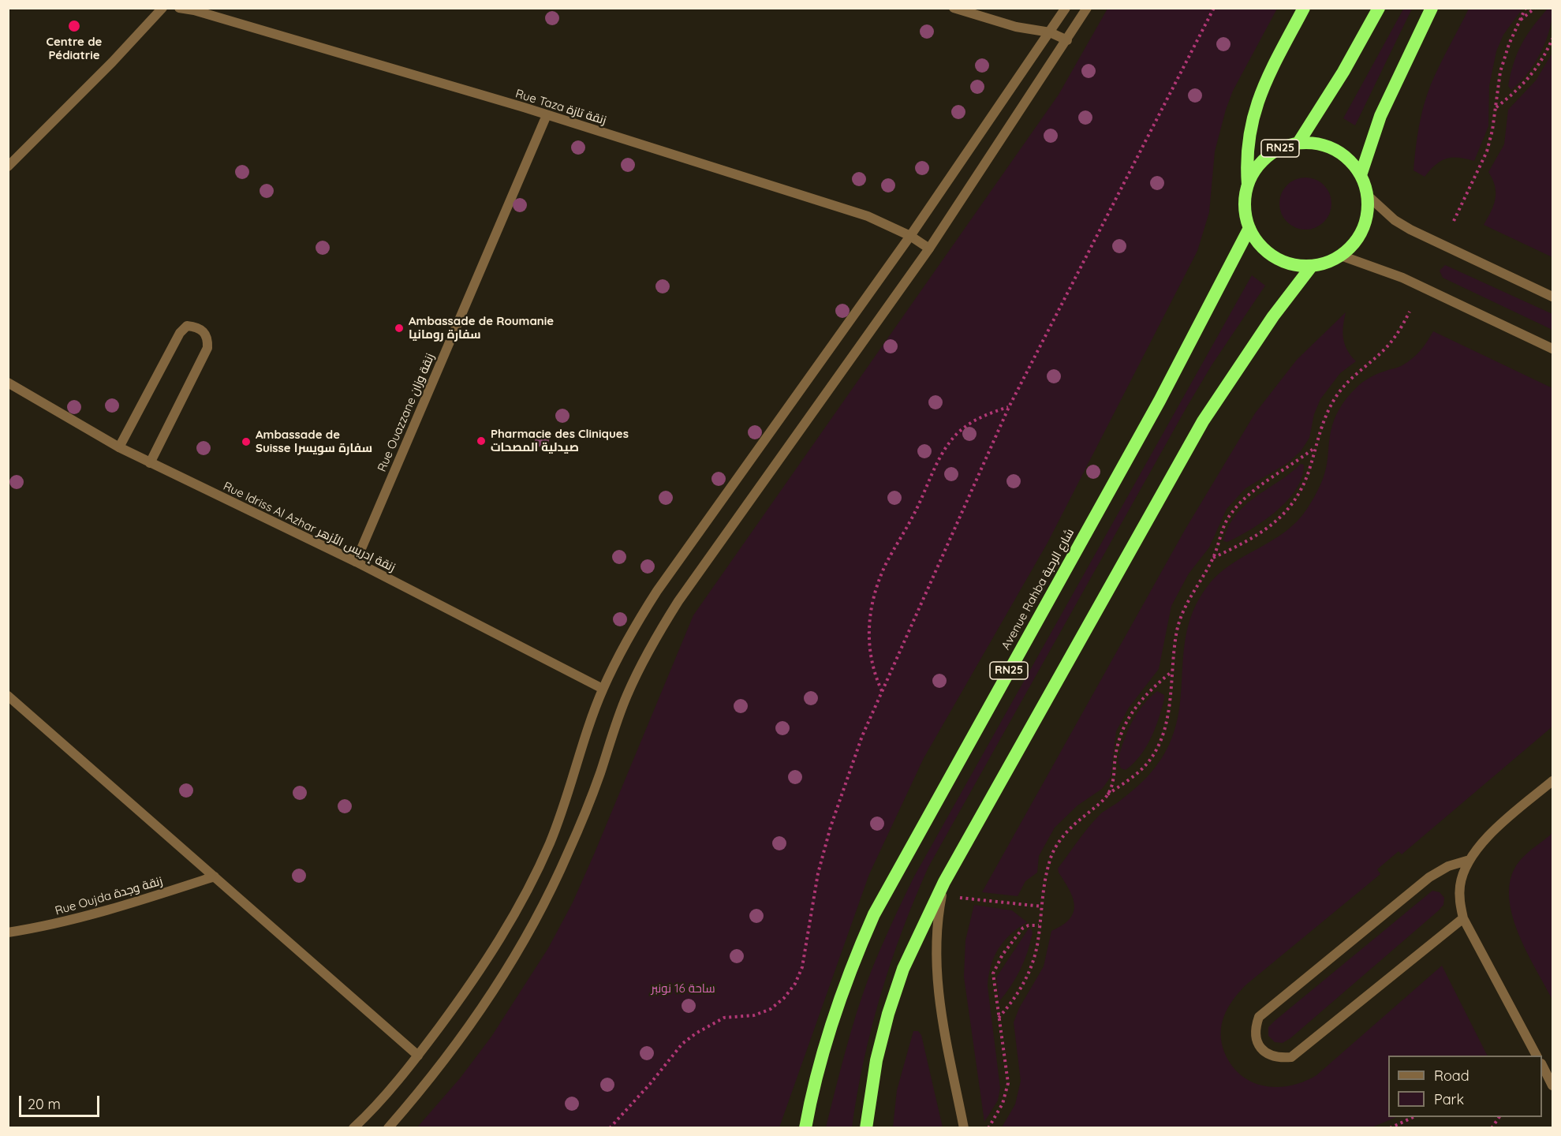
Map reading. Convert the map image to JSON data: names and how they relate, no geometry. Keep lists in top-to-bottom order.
{
  "streets": {
    "highway": ["RN25", "Avenue Rahba شارع الرحبة"],
    "street": [
      "Rue Taza زنقة تازة",
      "Rue Ouazzane زنقة وزان",
      "Rue Idriss Al Azhar زنقة إدريس الأزهر",
      "Rue Oujda زنقة وجدة"
    ]
  },
  "crossings": [
    ["Rue Taza زنقة تازة", "Rue Ouazzane زنقة وزان"],
    ["RN25", "Avenue Rahba شارع الرحبة"],
    ["Rue Ouazzane زنقة وزان", "Rue Idriss Al Azhar زنقة إدريس الأزهر"]
  ],
  "parks": ["ساحة 16 نونبر"],
  "places": [
    "Centre de Pédiatrie",
    "Ambassade de Roumanie سفارة رومانيا",
    "Pharmacie des Cliniques صيدلية المصحات",
    "Ambassade de Suisse سفارة سويسرا"
  ],
  "legend": ["Road", "Park"],
  "scale_bar": "20 m"
}
